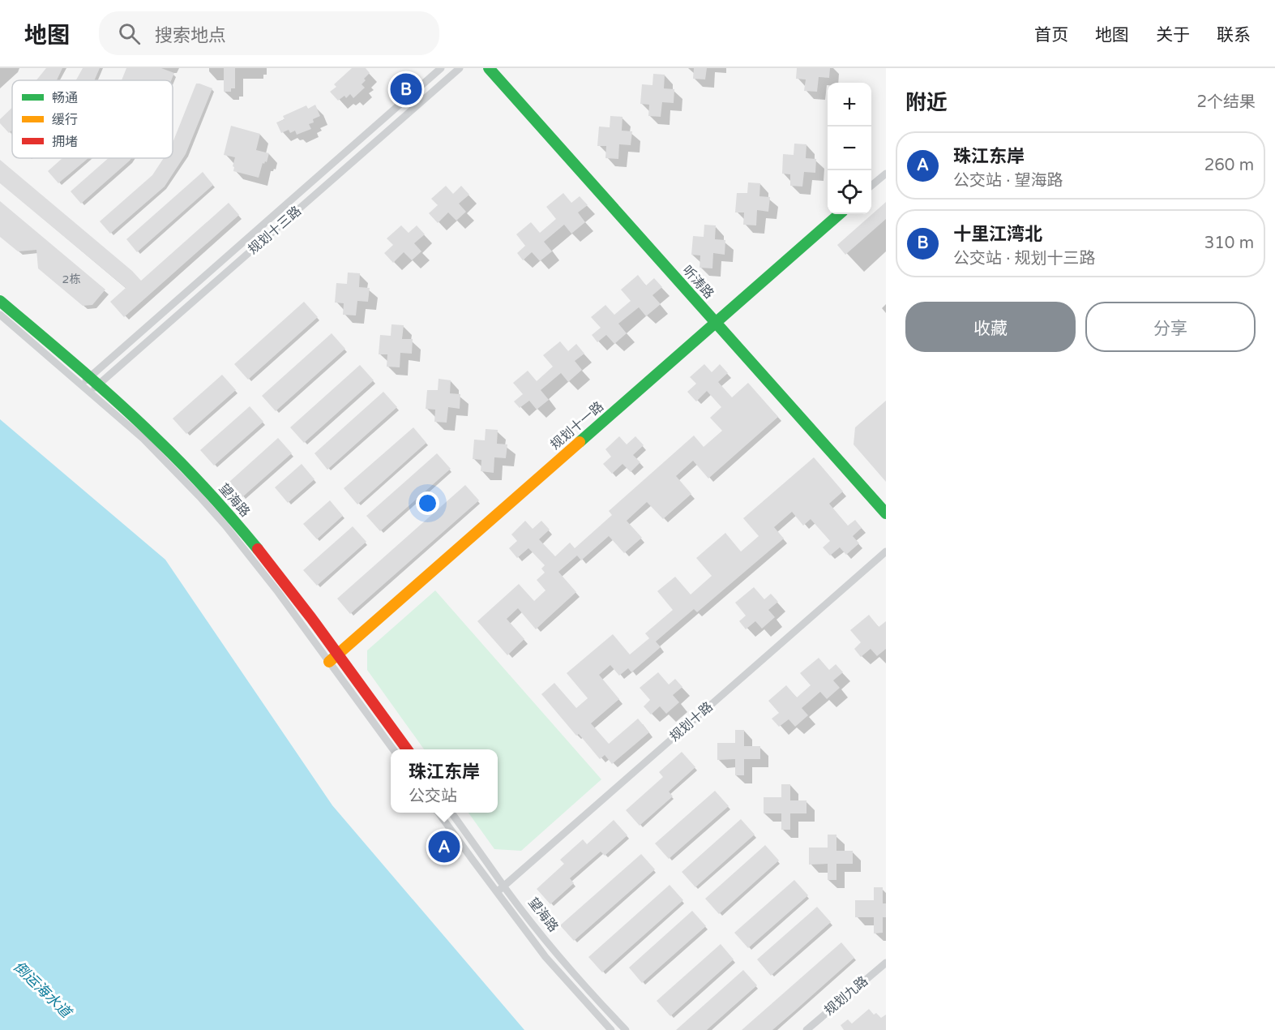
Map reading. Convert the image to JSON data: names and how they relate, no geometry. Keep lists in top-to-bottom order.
{
  "streets": {
    "street": [
      "规划十三路",
      "听涛路",
      "规划十一路",
      "望海路",
      "规划十路",
      "规划九路"
    ]
  },
  "crossings": [
    ["规划十三路", "望海路"],
    ["听涛路", "规划十一路"],
    ["规划十一路", "望海路"],
    ["望海路", "规划十路"]
  ],
  "water": ["倒运海水道"],
  "house_numbers": ["2栋"],
  "legend": ["畅通", "缓行", "拥堵"],
  "page": {
    "header": "地图",
    "search": "搜索地点",
    "nav": [
      "首页",
      "地图",
      "关于",
      "联系"
    ],
    "heading": ["附近", "2个结果"],
    "pins": ["B", "A"],
    "map_buttons": ["+", "−"],
    "list": [
      {
        "mark": "A",
        "name": "珠江东岸",
        "note": "公交站 · 望海路",
        "value": "260 m"
      },
      {
        "mark": "B",
        "name": "十里江湾北",
        "note": "公交站 · 规划十三路",
        "value": "310 m"
      }
    ],
    "buttons": ["收藏", "分享"],
    "popup": ["珠江东岸", "公交站"]
  }
}
